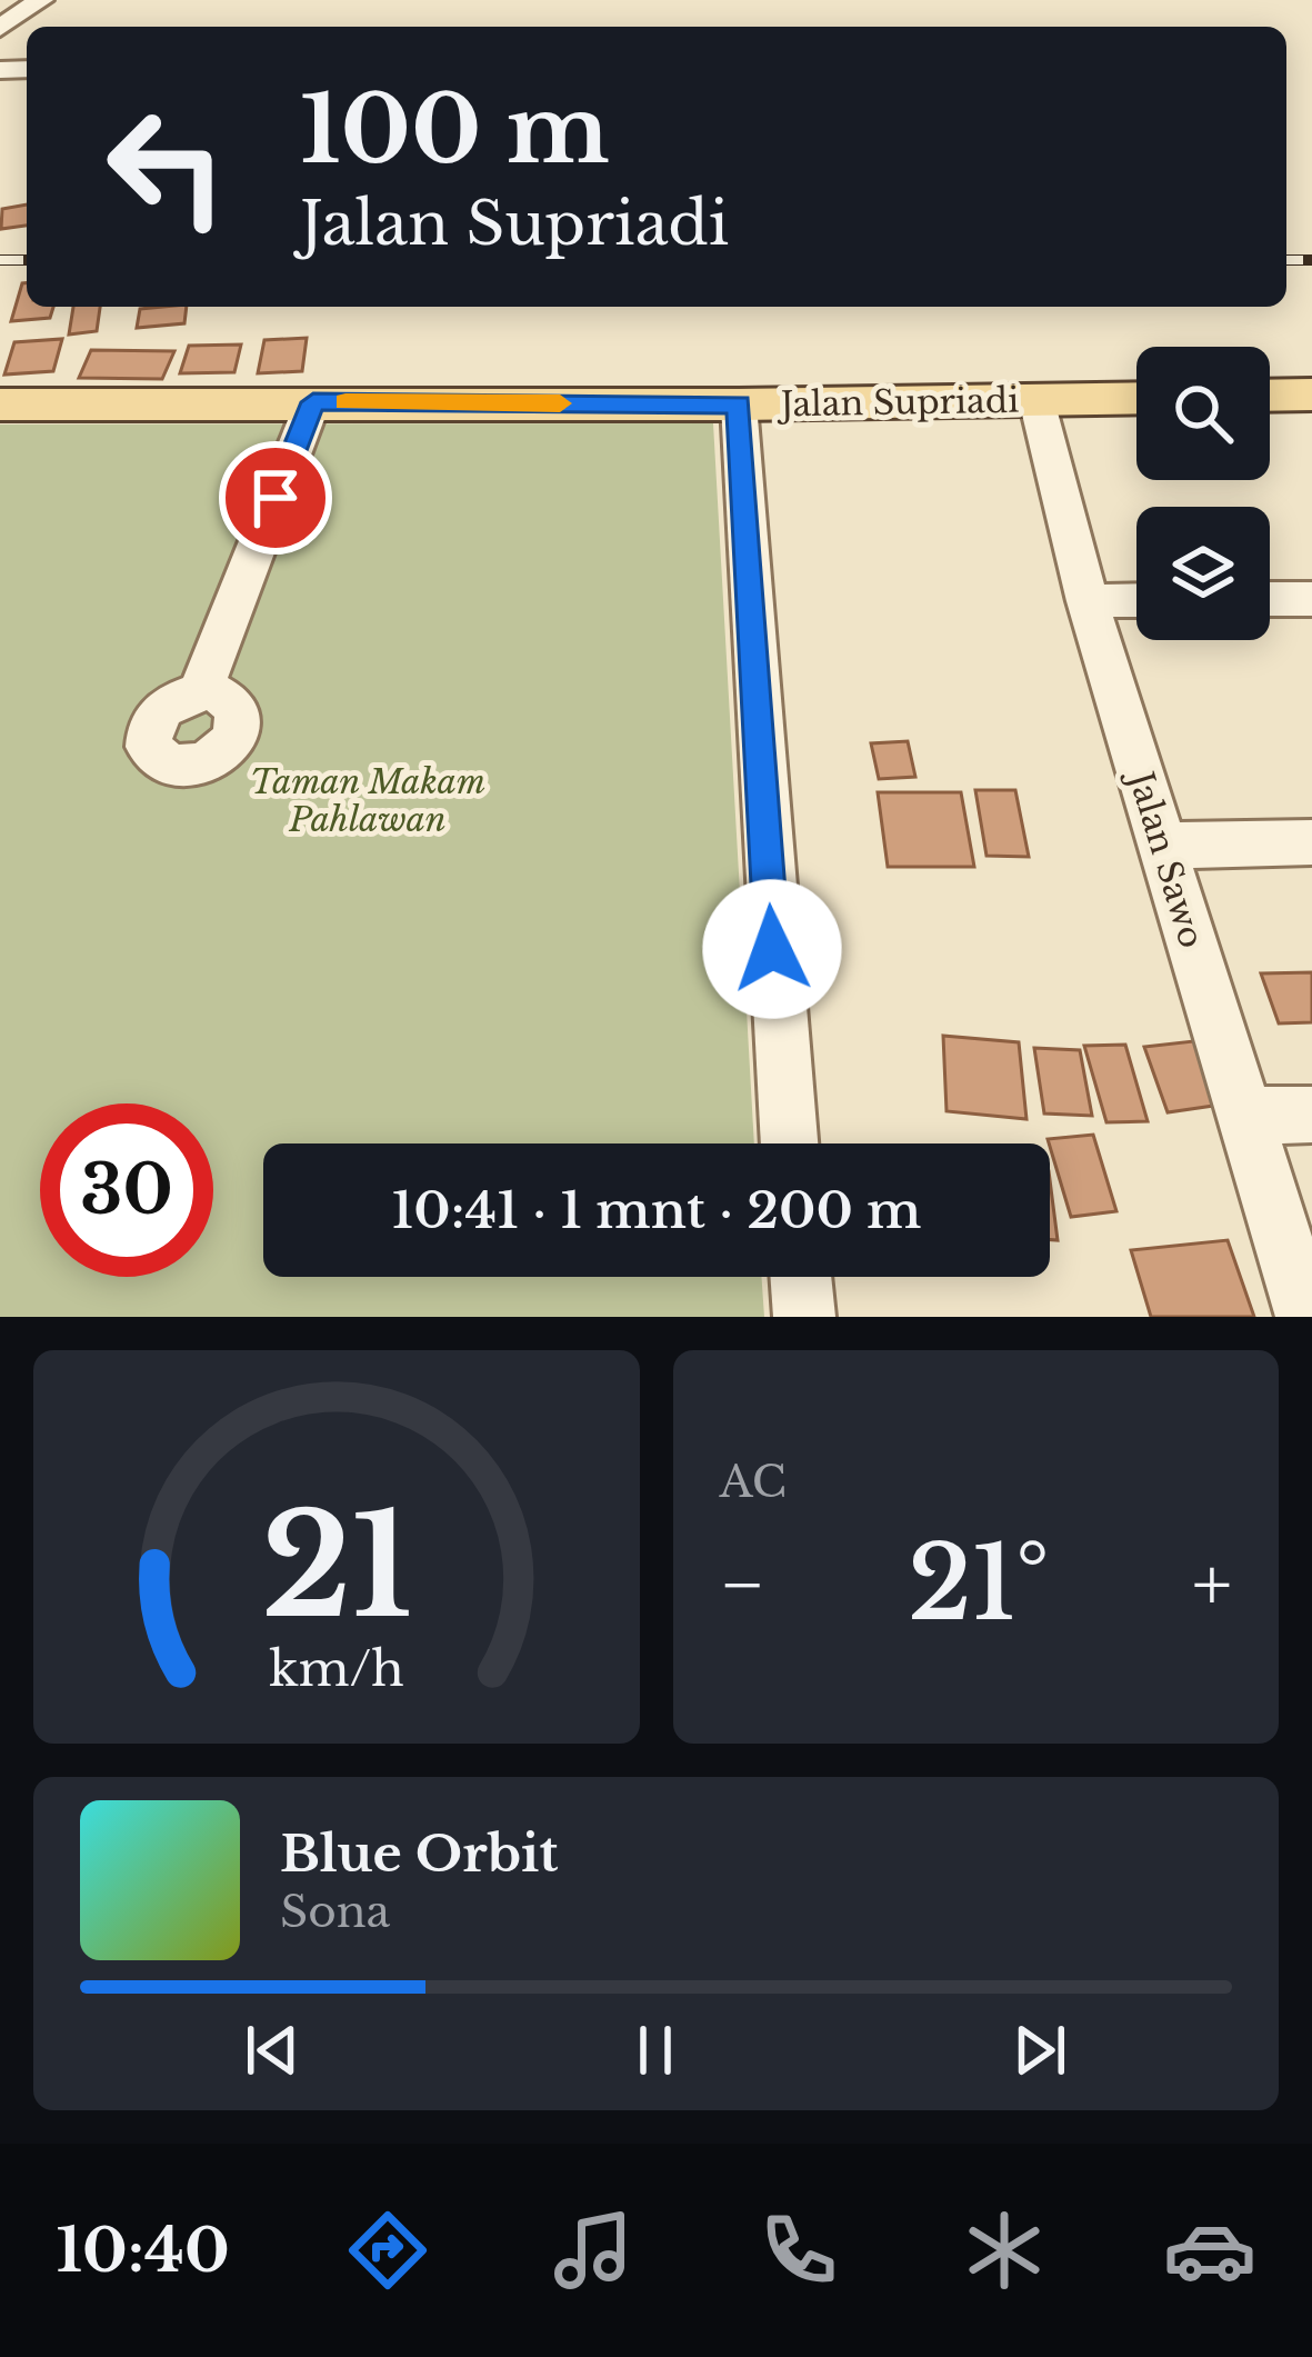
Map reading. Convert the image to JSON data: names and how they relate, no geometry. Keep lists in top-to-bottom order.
{
  "streets": {
    "main road": ["Jalan Supriadi"],
    "street": ["Jalan Sawo"]
  },
  "crossings": [
    ["Jalan Supriadi", "Jalan Sawo"]
  ],
  "parks": ["Taman Makam Pahlawan"],
  "page": {
    "turn": ["100 m", "Jalan Supriadi"],
    "limit": "30",
    "trip": "10:41 · 1 mnt · 200 m",
    "tile": "AC",
    "heat": ["−", "21°", "+"],
    "song": ["Blue Orbit", "Sona"],
    "tabs": "10:40",
    "gauge": ["21", "km/h"]
  }
}
